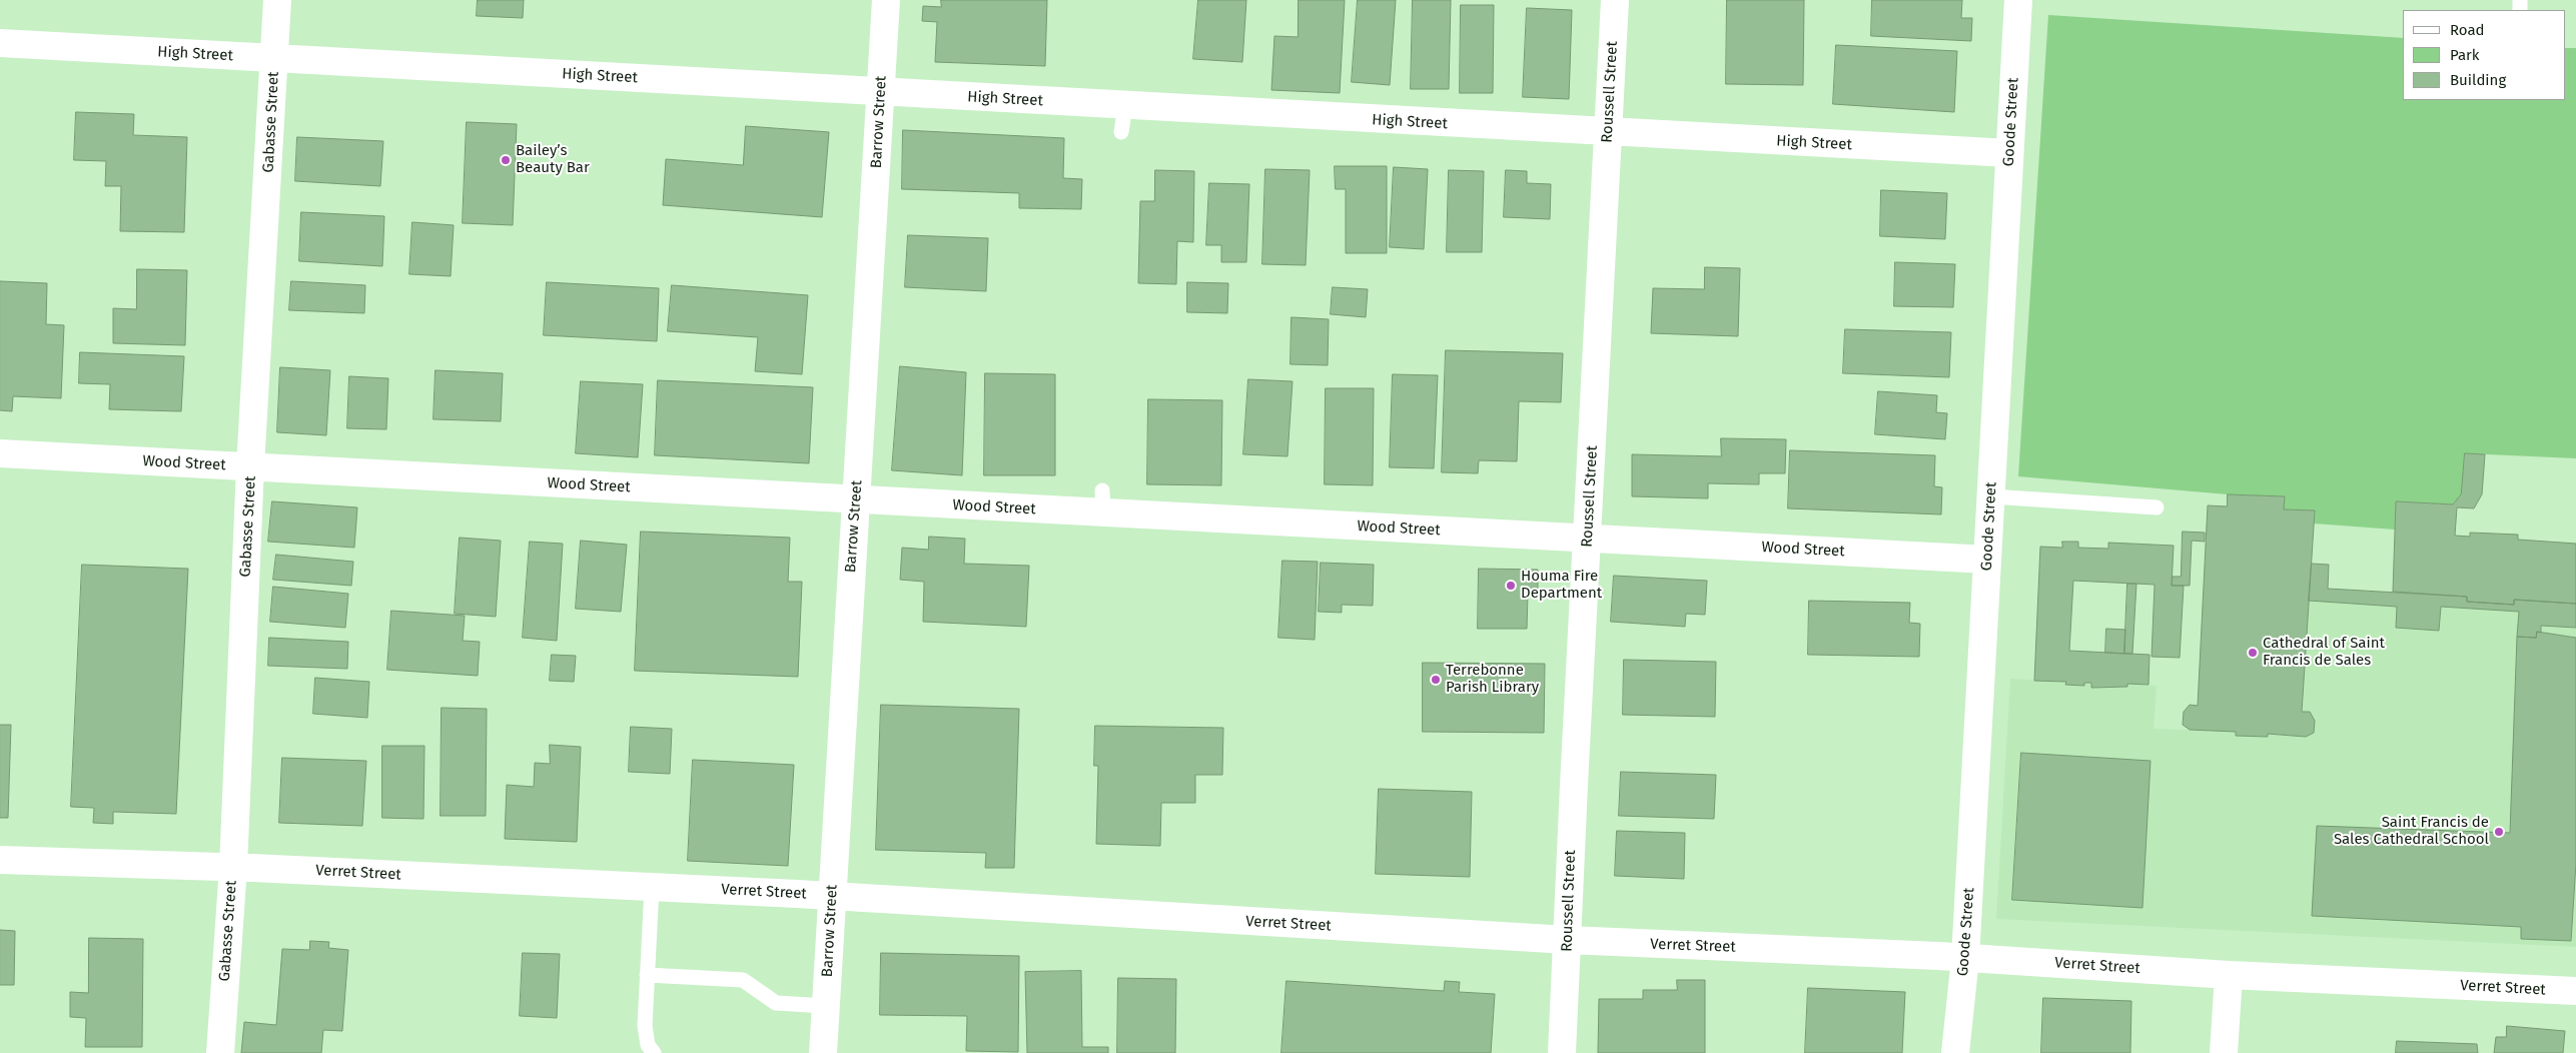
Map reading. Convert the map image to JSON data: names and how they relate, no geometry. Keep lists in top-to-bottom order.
{
  "streets": {
    "street": [
      "High Street",
      "Roussell Street",
      "Gabasse Street",
      "Barrow Street",
      "Goode Street",
      "Wood Street",
      "Verret Street"
    ]
  },
  "crossings": [
    ["High Street", "Roussell Street"],
    ["High Street", "Gabasse Street"],
    ["High Street", "Barrow Street"],
    ["High Street", "Goode Street"],
    ["Roussell Street", "Wood Street"],
    ["Roussell Street", "Verret Street"],
    ["Gabasse Street", "Wood Street"],
    ["Gabasse Street", "Verret Street"],
    ["Barrow Street", "Wood Street"],
    ["Barrow Street", "Verret Street"],
    ["Goode Street", "Wood Street"],
    ["Goode Street", "Verret Street"]
  ],
  "places": [
    "Bailey’s Beauty Bar",
    "Houma Fire Department",
    "Cathedral of Saint Francis de Sales",
    "Terrebonne Parish Library",
    "Saint Francis de Sales Cathedral School"
  ],
  "legend": ["Road", "Park", "Building"]
}
